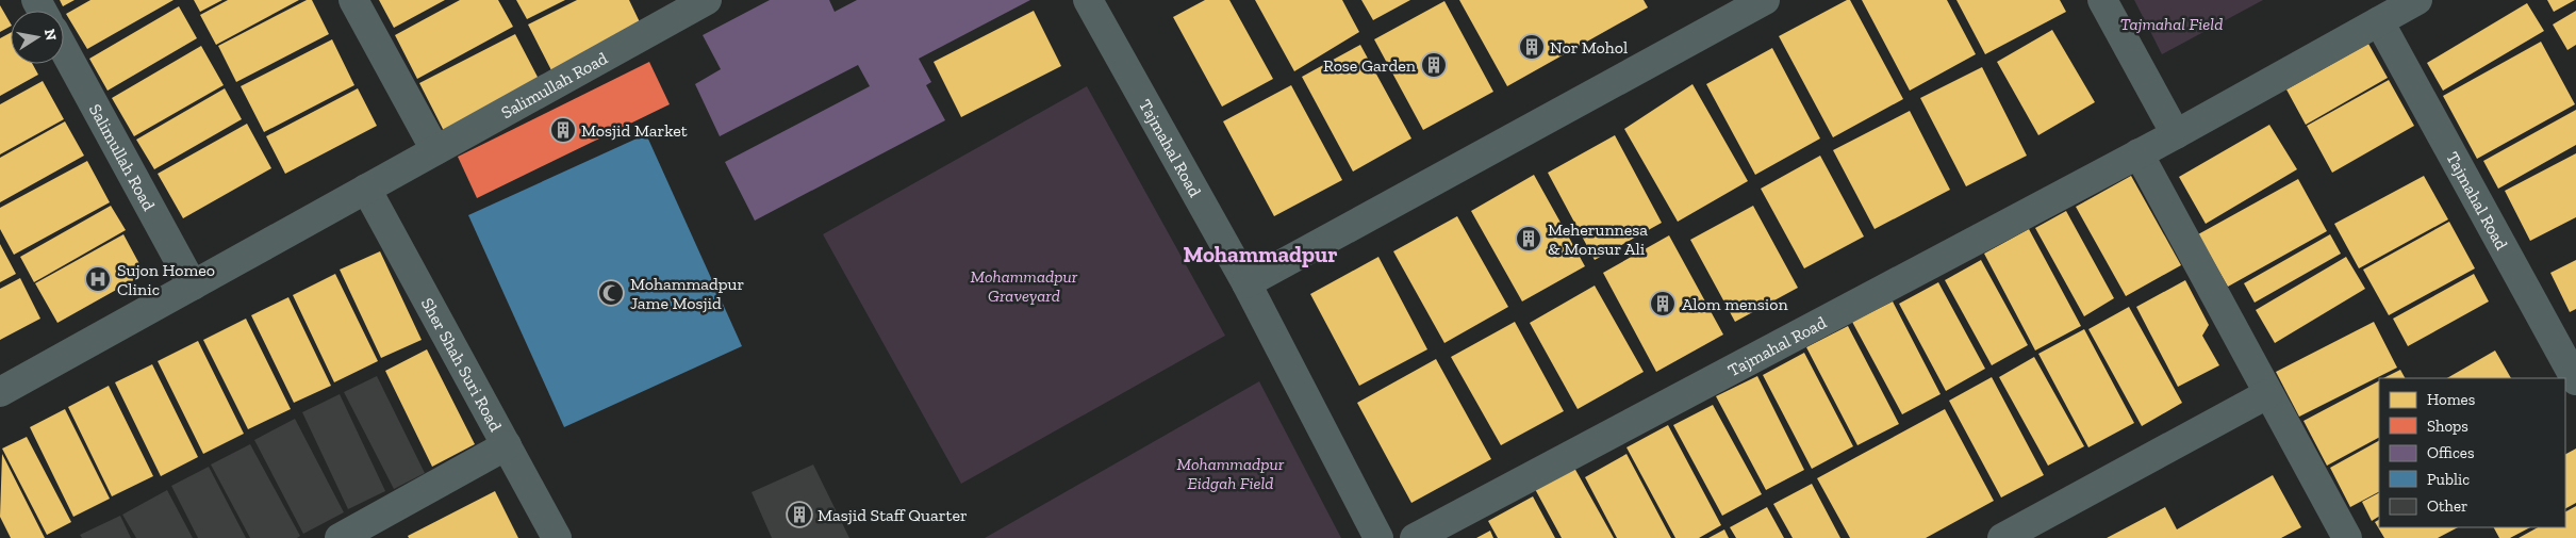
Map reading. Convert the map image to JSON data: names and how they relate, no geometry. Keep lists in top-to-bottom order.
{
  "streets": {
    "street": ["Salimullah Road", "Tajmahal Road", "Sher Shah Suri Road"]
  },
  "crossings": [
    ["Salimullah Road", "Sher Shah Suri Road"]
  ],
  "districts": ["Mohammadpur"],
  "parks": ["Tajmahal Field", "Mohammadpur Graveyard", "Mohammadpur Eidgah Field"],
  "places": {
    "building": [
      "Nor Mohol",
      "Rose Garden",
      "Mosjid Market",
      "Meherunnesa & Monsur Ali",
      "Alom mension",
      "Masjid Staff Quarter"
    ],
    "hospital": ["Sujon Homeo Clinic"],
    "mosque": ["Mohammadpur Jame Mosjid"]
  },
  "legend": [
    "Homes",
    "Shops",
    "Offices",
    "Public",
    "Other"
  ],
  "north": "right"
}
